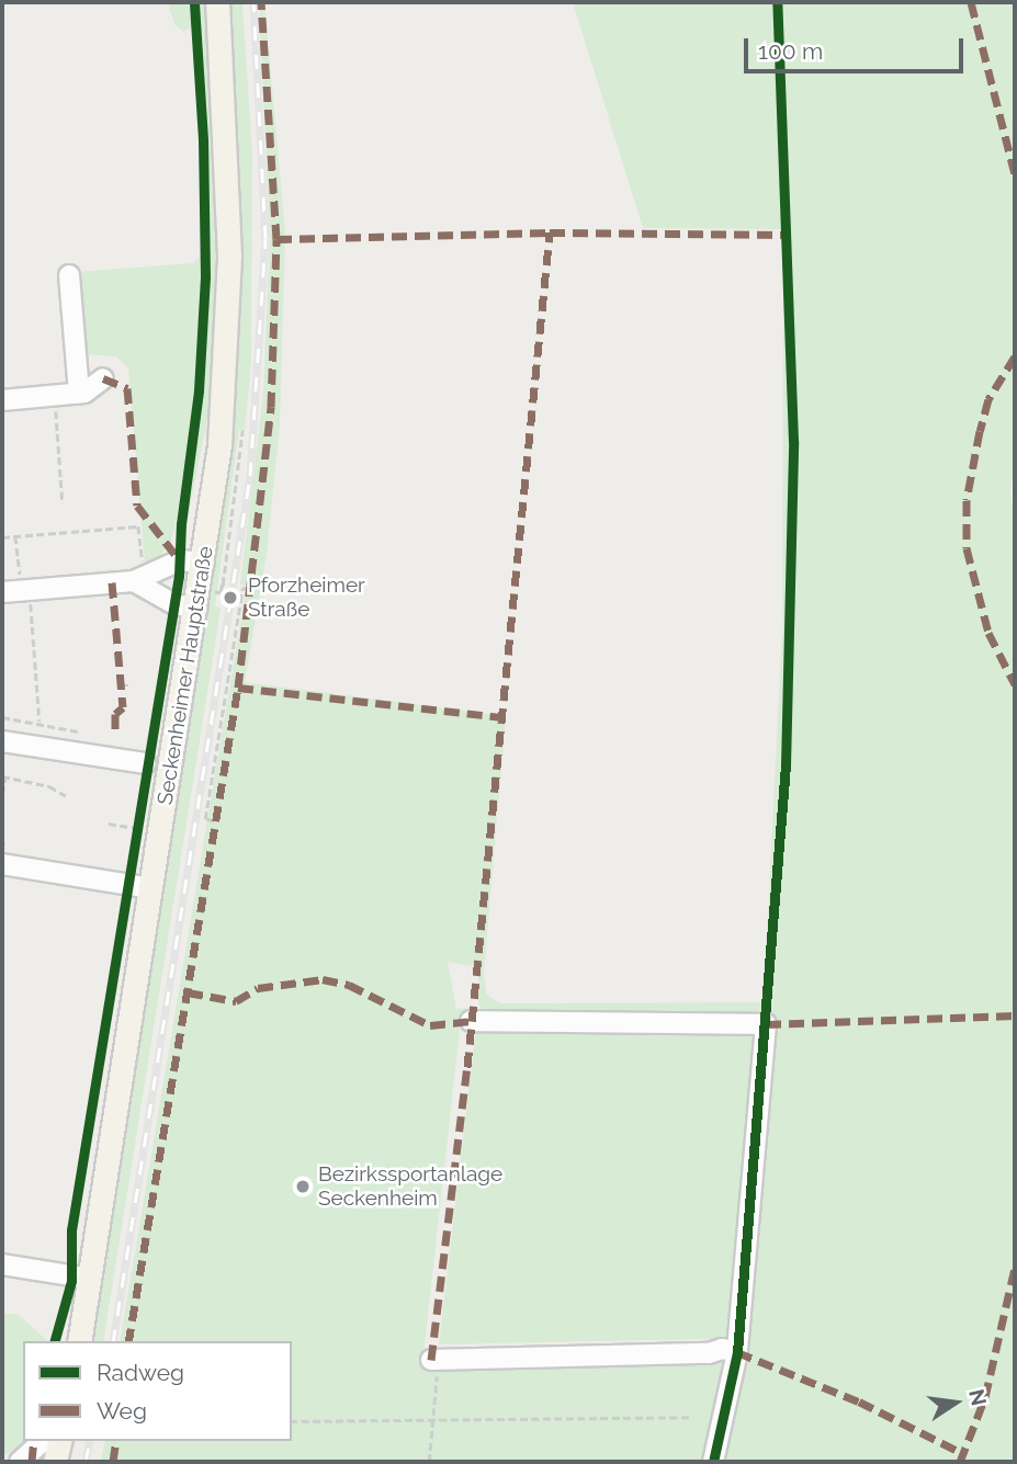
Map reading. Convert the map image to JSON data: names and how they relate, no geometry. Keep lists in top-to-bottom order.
{
  "streets": {
    "main road": ["Seckenheimer Hauptstraße"]
  },
  "places": ["Pforzheimer Straße", "Bezirkssportanlage Seckenheim"],
  "legend": ["Radweg", "Weg"],
  "scale_bar": "100 m",
  "north": "right"
}
